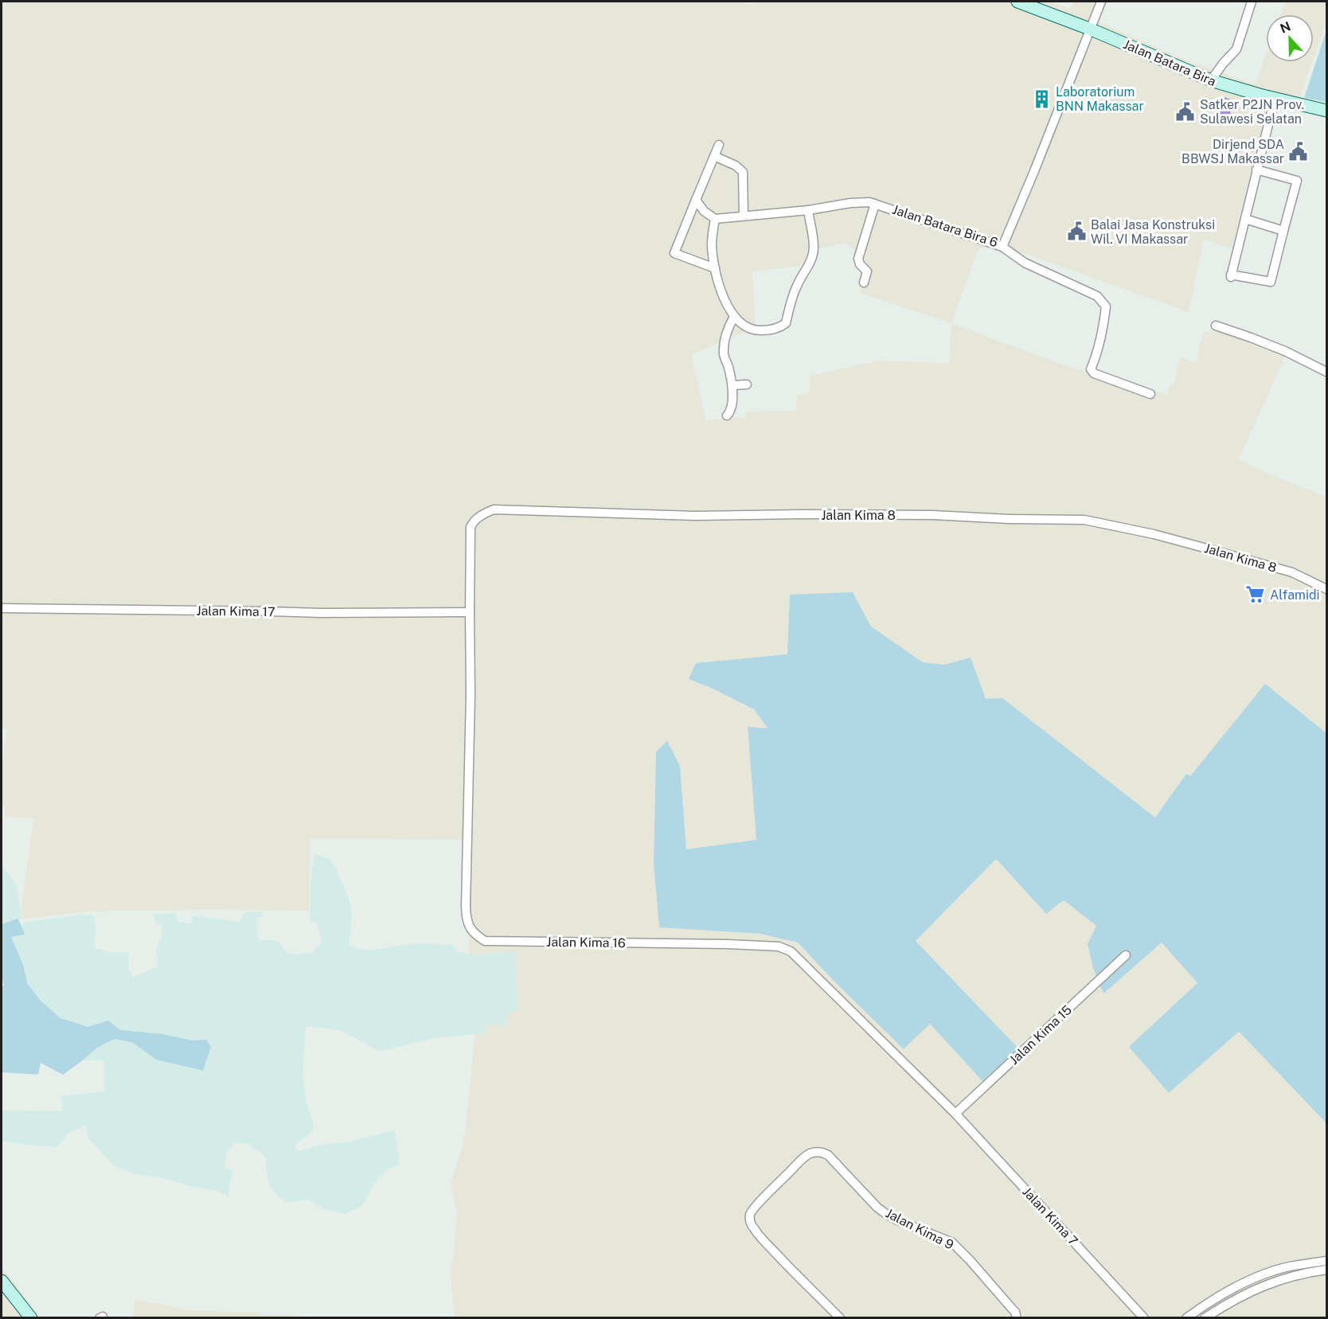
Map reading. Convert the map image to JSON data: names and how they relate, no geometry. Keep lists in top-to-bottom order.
{
  "streets": {
    "street": [
      "Jalan Batara Bira",
      "Jalan Batara Bira 6",
      "Jalan Kima 8",
      "Jalan Kima 17",
      "Jalan Kima 16",
      "Jalan Kima 15",
      "Jalan Kima 7",
      "Jalan Kima 9"
    ]
  },
  "crossings": [
    ["Jalan Batara Bira", "Jalan Batara Bira 6"],
    ["Jalan Kima 8", "Jalan Kima 17"],
    ["Jalan Kima 8", "Jalan Kima 16"],
    ["Jalan Kima 17", "Jalan Kima 16"],
    ["Jalan Kima 16", "Jalan Kima 15"],
    ["Jalan Kima 16", "Jalan Kima 7"],
    ["Jalan Kima 15", "Jalan Kima 7"]
  ],
  "places": {
    "building": ["Laboratorium BNN Makassar"],
    "public building": ["Satker P2JN Prov. Sulawesi Selatan", "Dirjend SDA BBWSJ Makassar", "Balai Jasa Konstruksi Wil. VI Makassar"],
    "supermarket": ["Alfamidi"]
  },
  "north": "top"
}
